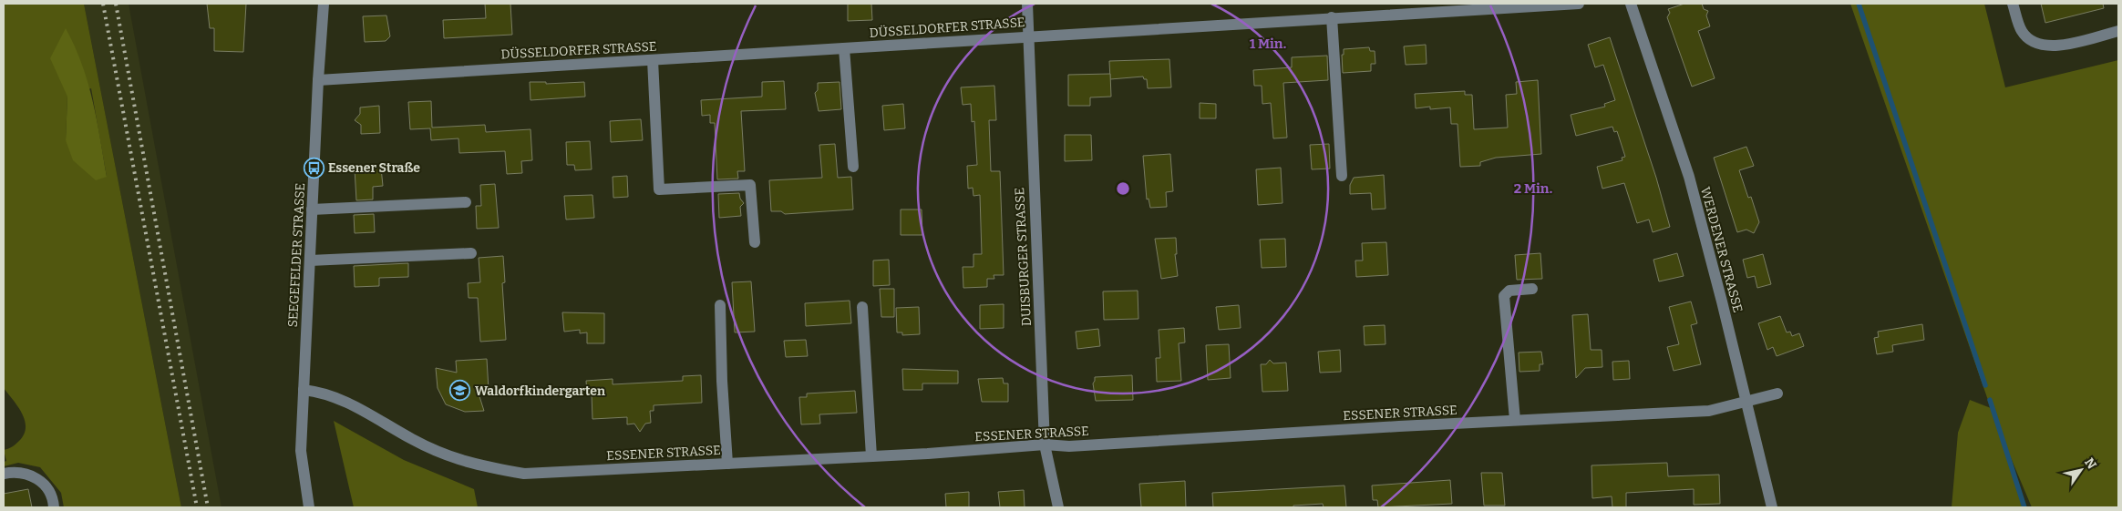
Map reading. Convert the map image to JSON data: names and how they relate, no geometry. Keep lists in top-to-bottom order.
{
  "streets": {
    "street": [
      "DÜSSELDORFER STRASSE",
      "WERDENER STRASSE",
      "SEEGEFELDER STRASSE",
      "DUISBURGER STRASSE",
      "ESSENER STRASSE"
    ]
  },
  "crossings": [
    ["DÜSSELDORFER STRASSE", "SEEGEFELDER STRASSE"],
    ["DÜSSELDORFER STRASSE", "DUISBURGER STRASSE"],
    ["WERDENER STRASSE", "ESSENER STRASSE"],
    ["SEEGEFELDER STRASSE", "ESSENER STRASSE"],
    ["DUISBURGER STRASSE", "ESSENER STRASSE"]
  ],
  "places": {
    "bus stop": ["Essener Straße"],
    "school or university": ["Waldorfkindergarten"]
  },
  "north": "top right",
  "rings": ["1 Min.", "2 Min."]
}
